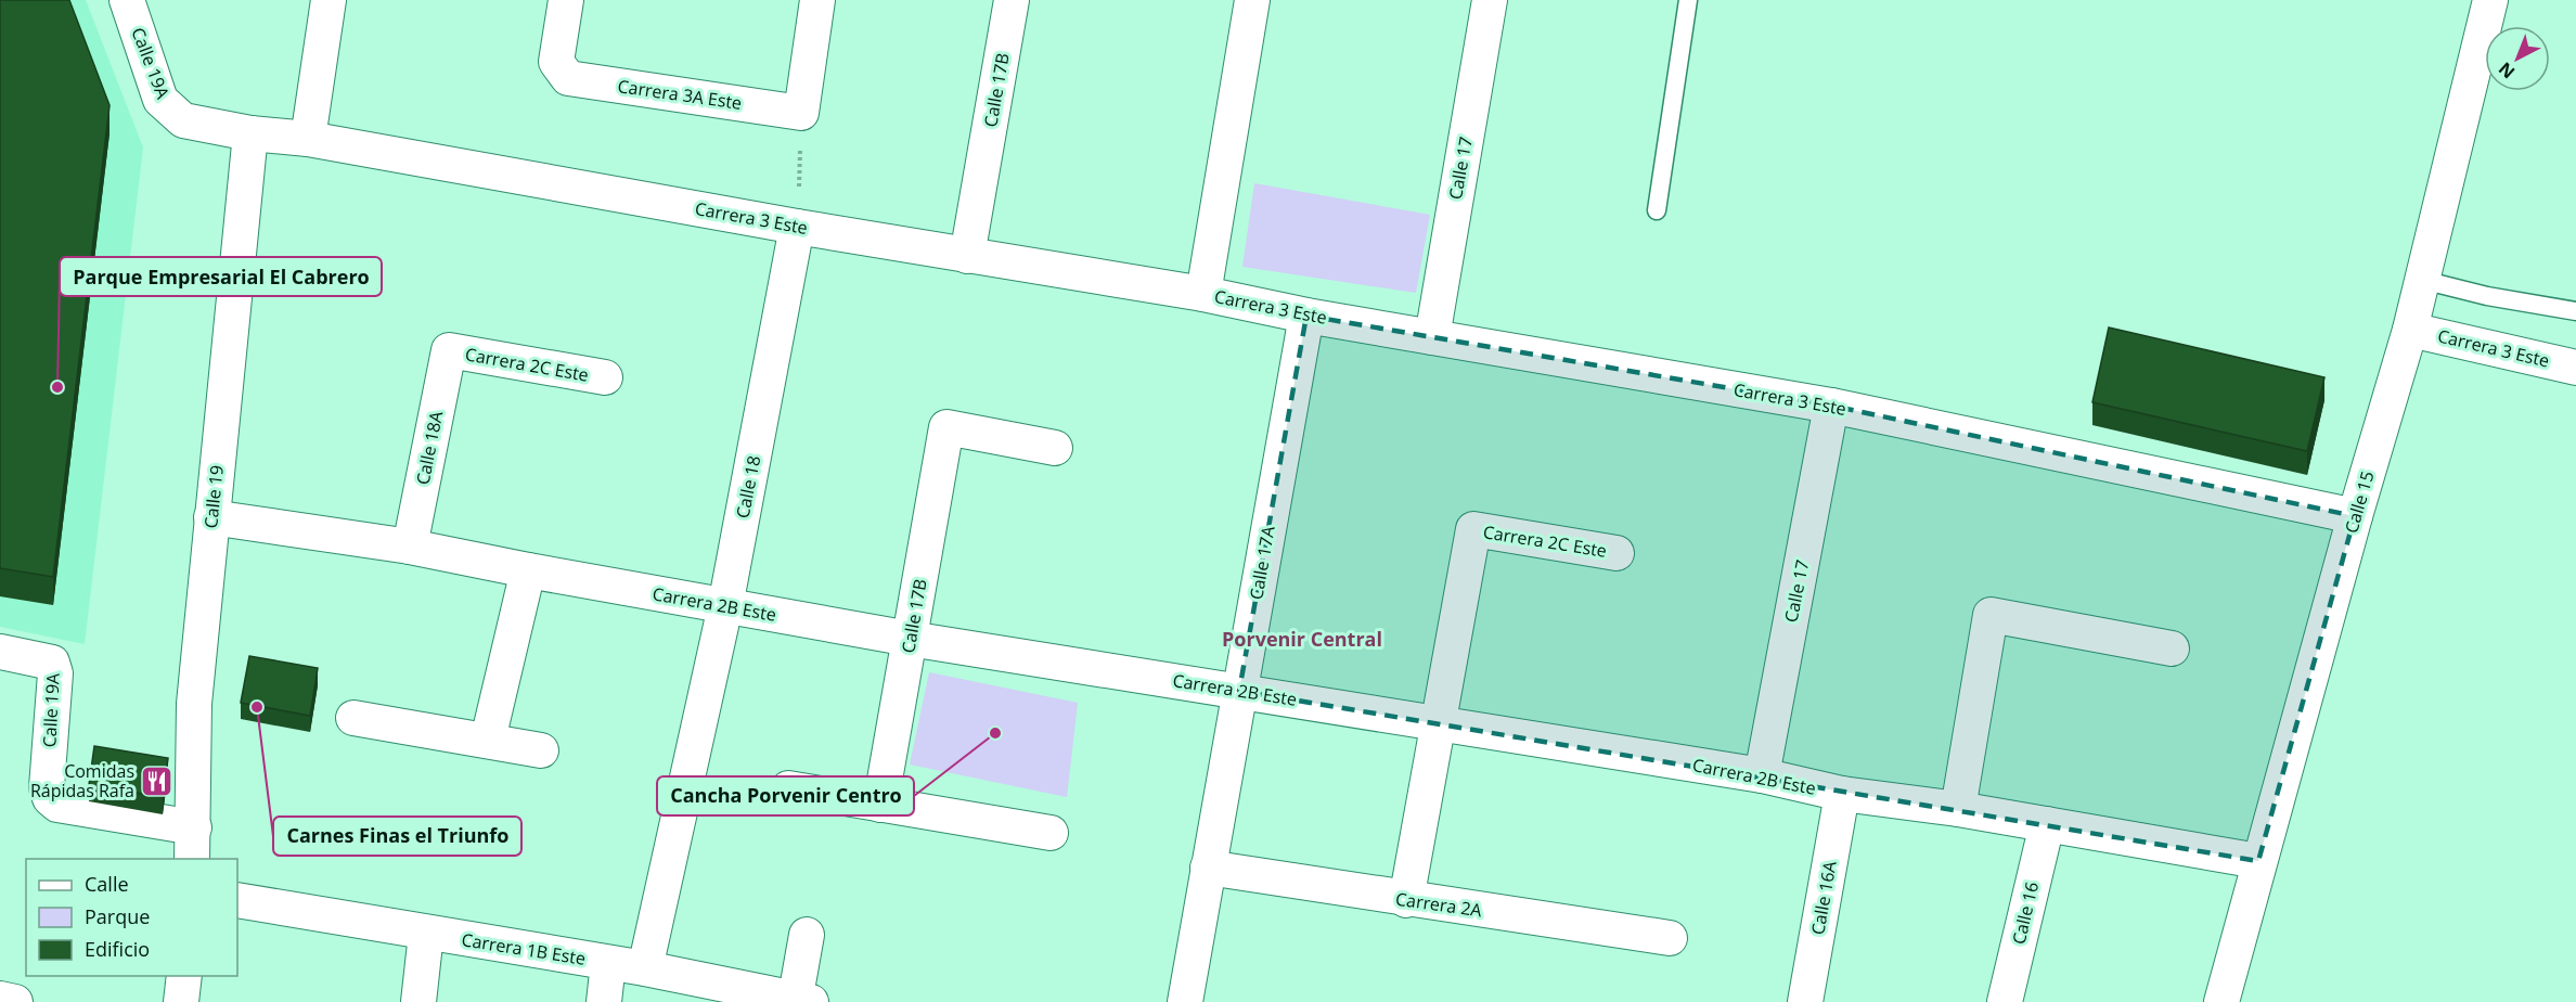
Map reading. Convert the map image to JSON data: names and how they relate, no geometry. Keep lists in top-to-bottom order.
{
  "streets": {
    "street": [
      "Calle 19A",
      "Calle 17B",
      "Carrera 3A Este",
      "Calle 17",
      "Carrera 3 Este",
      "Carrera 2C Este",
      "Calle 18A",
      "Calle 18",
      "Calle 19",
      "Calle 15",
      "Calle 17A",
      "Carrera 2B Este",
      "Calle 16A",
      "Carrera 2A",
      "Calle 16",
      "Carrera 1B Este"
    ]
  },
  "crossings": [
    ["Calle 19A", "Carrera 3 Este"],
    ["Calle 19A", "Calle 19"],
    ["Calle 17B", "Carrera 3 Este"],
    ["Calle 17B", "Carrera 2B Este"],
    ["Calle 17", "Carrera 3 Este"],
    ["Calle 17", "Carrera 2B Este"],
    ["Carrera 3 Este", "Calle 18"],
    ["Carrera 3 Este", "Calle 19"],
    ["Carrera 3 Este", "Calle 15"],
    ["Carrera 3 Este", "Calle 17A"],
    ["Carrera 2C Este", "Calle 18A"],
    ["Carrera 2C Este", "Carrera 2B Este"],
    ["Calle 18A", "Carrera 2B Este"],
    ["Calle 18", "Carrera 2B Este"],
    ["Calle 18", "Carrera 1B Este"],
    ["Calle 19", "Carrera 2B Este"],
    ["Calle 15", "Carrera 2B Este"],
    ["Calle 17A", "Carrera 2B Este"],
    ["Calle 17A", "Carrera 2A"],
    ["Carrera 2B Este", "Calle 16A"],
    ["Carrera 2B Este", "Calle 16"]
  ],
  "districts": ["Porvenir Central"],
  "places": {
    "other": ["Parque Empresarial El Cabrero", "Carnes Finas el Triunfo", "Cancha Porvenir Centro"],
    "restaurant": ["Comidas Rápidas Rafa"]
  },
  "legend": ["Calle", "Parque", "Edificio"],
  "north": "bottom left"
}
